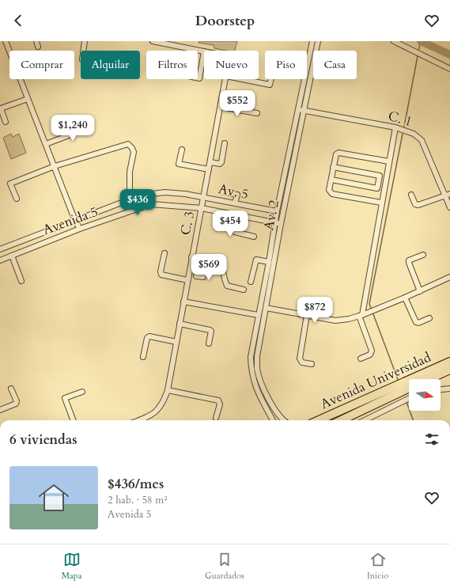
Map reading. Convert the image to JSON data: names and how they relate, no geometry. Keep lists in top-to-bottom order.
{
  "streets": {
    "main road": ["Avenida Universidad"],
    "street": [
      "C. 1",
      "Av. 5",
      "Av. 2",
      "Avenida 5",
      "C. 3"
    ]
  },
  "crossings": [
    ["C. 1", "Av. 2"],
    ["Av. 5", "Av. 2"],
    ["Av. 5", "Avenida 5"],
    ["Av. 5", "C. 3"],
    ["Av. 2", "Avenida 5"],
    ["Avenida 5", "C. 3"]
  ],
  "north": "right",
  "page": {
    "header": "Doorstep",
    "chip": [
      "Comprar",
      "Alquilar",
      "Filtros",
      "Nuevo",
      "Piso",
      "Casa"
    ],
    "price": [
      "$552",
      "$1,240",
      "$436",
      "$454",
      "$569",
      "$872"
    ],
    "heading": "6 viviendas",
    "list": [
      {
        "name": "$436/mes",
        "note": "2 hab. · 58 m² · Avenida 5"
      }
    ],
    "tabs": ["Mapa", "Guardados", "Inicio"]
  }
}
